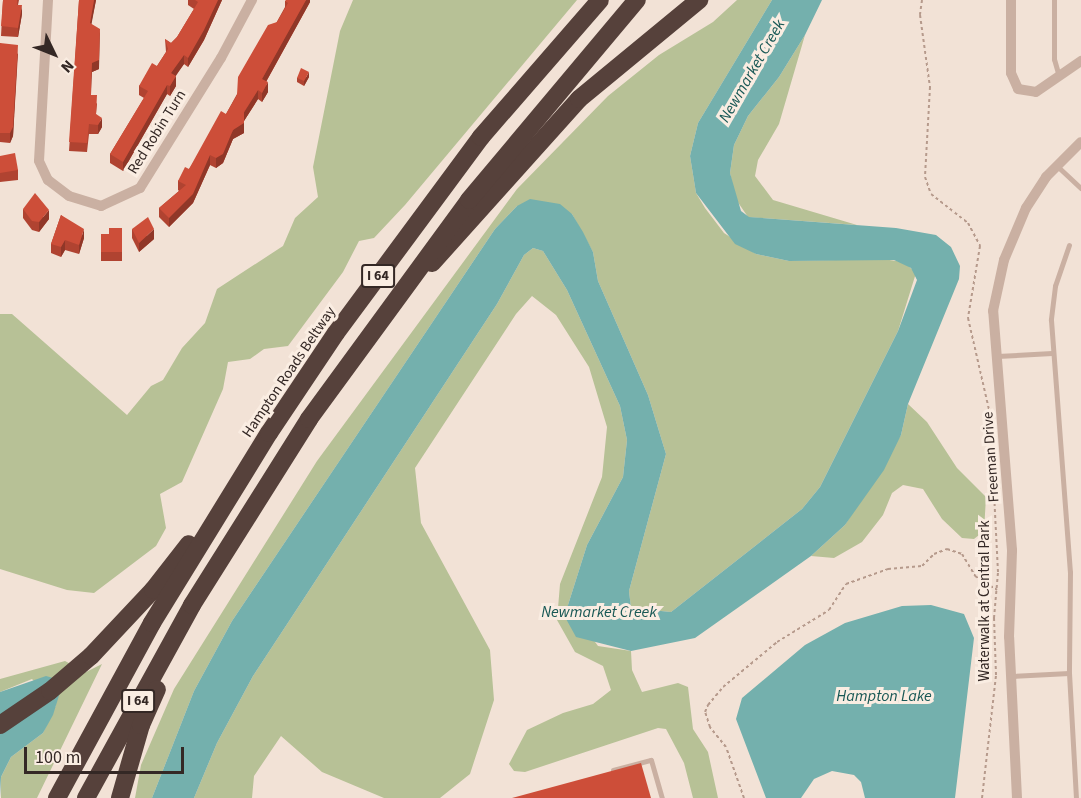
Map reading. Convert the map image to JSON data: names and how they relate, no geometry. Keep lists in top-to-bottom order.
{
  "streets": {
    "highway": ["I 64", "Hampton Roads Beltway"],
    "street": ["Red Robin Turn", "Freeman Drive"],
    "path": ["Waterwalk at Central Park"]
  },
  "water": ["Newmarket Creek", "Hampton Lake"],
  "scale_bar": "100 m",
  "north": "bottom right"
}
